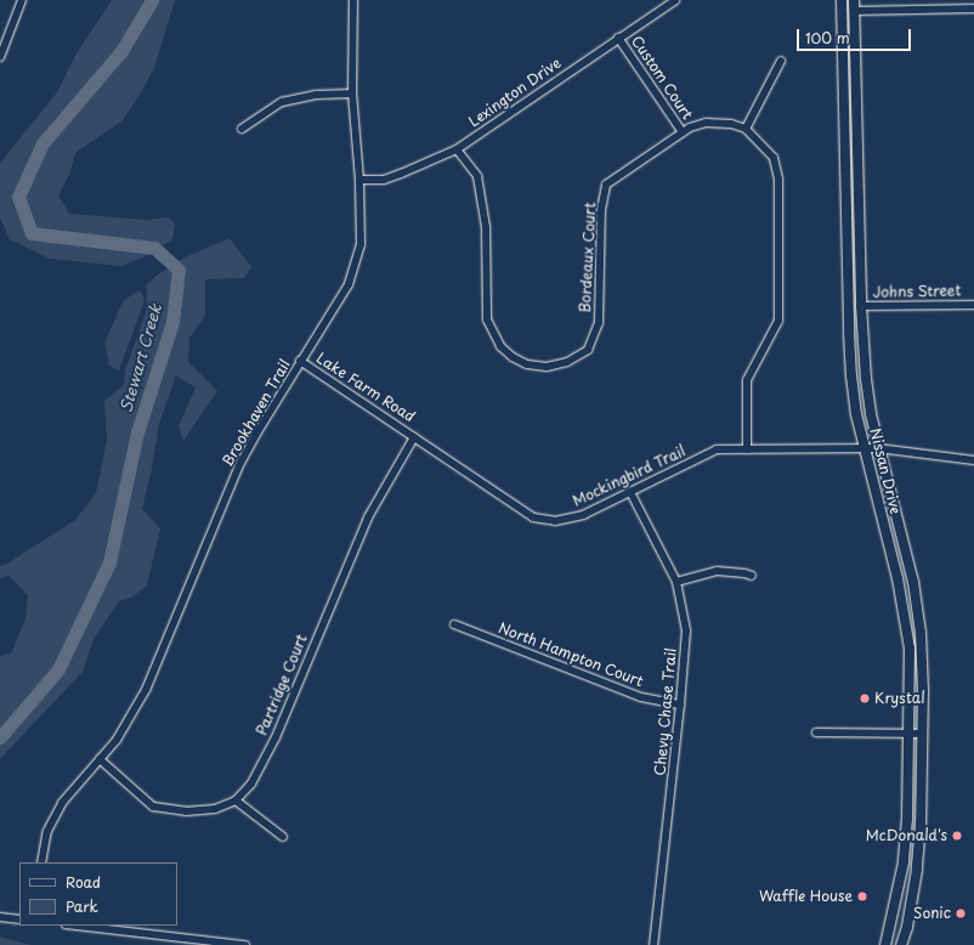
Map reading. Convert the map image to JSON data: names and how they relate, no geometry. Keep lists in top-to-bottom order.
{
  "streets": {
    "main road": ["Nissan Drive"],
    "street": [
      "Custom Court",
      "Lexington Drive",
      "Bordeaux Court",
      "Johns Street",
      "Lake Farm Road",
      "Brookhaven Trail",
      "Mockingbird Trail",
      "North Hampton Court",
      "Partridge Court",
      "Chevy Chase Trail"
    ]
  },
  "crossings": [
    ["Custom Court", "Lexington Drive"],
    ["Custom Court", "Bordeaux Court"],
    ["Lexington Drive", "Bordeaux Court"],
    ["Lexington Drive", "Brookhaven Trail"],
    ["Johns Street", "Nissan Drive"],
    ["Lake Farm Road", "Brookhaven Trail"],
    ["Lake Farm Road", "Mockingbird Trail"],
    ["Lake Farm Road", "Partridge Court"],
    ["Brookhaven Trail", "Partridge Court"],
    ["Nissan Drive", "Mockingbird Trail"],
    ["Mockingbird Trail", "Partridge Court"],
    ["Mockingbird Trail", "Chevy Chase Trail"],
    ["North Hampton Court", "Chevy Chase Trail"]
  ],
  "water": ["Stewart Creek"],
  "places": [
    "Krystal",
    "McDonald's",
    "Waffle House",
    "Sonic"
  ],
  "legend": ["Road", "Park"],
  "scale_bar": "100 m"
}
